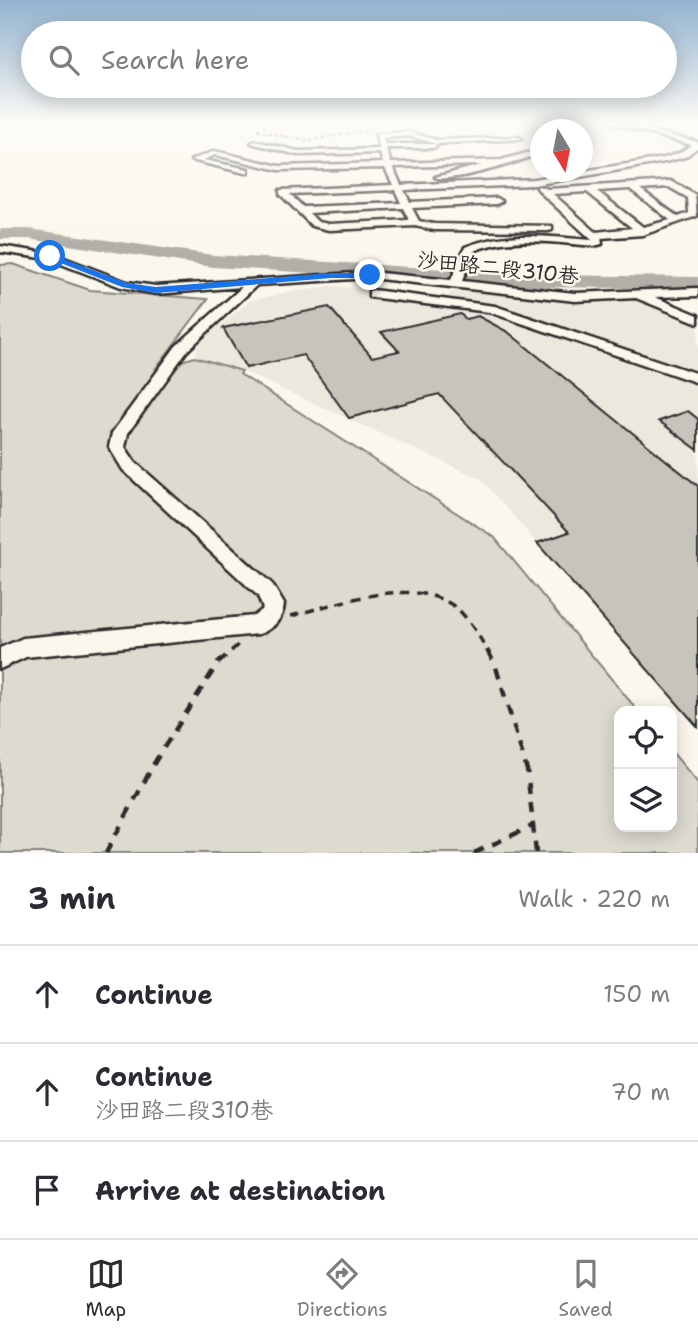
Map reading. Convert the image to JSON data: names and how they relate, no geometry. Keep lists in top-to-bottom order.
{
  "streets": {
    "street": ["沙田路二段310巷"]
  },
  "north": "bottom",
  "page": {
    "search": "Search here",
    "heading": ["3 min", "Walk · 220 m"],
    "list": [
      ["Continue", "150 m"],
      ["Continue", "沙田路二段310巷", "70 m"],
      "Arrive at destination"
    ],
    "nav": ["Map", "Directions", "Saved"]
  }
}
